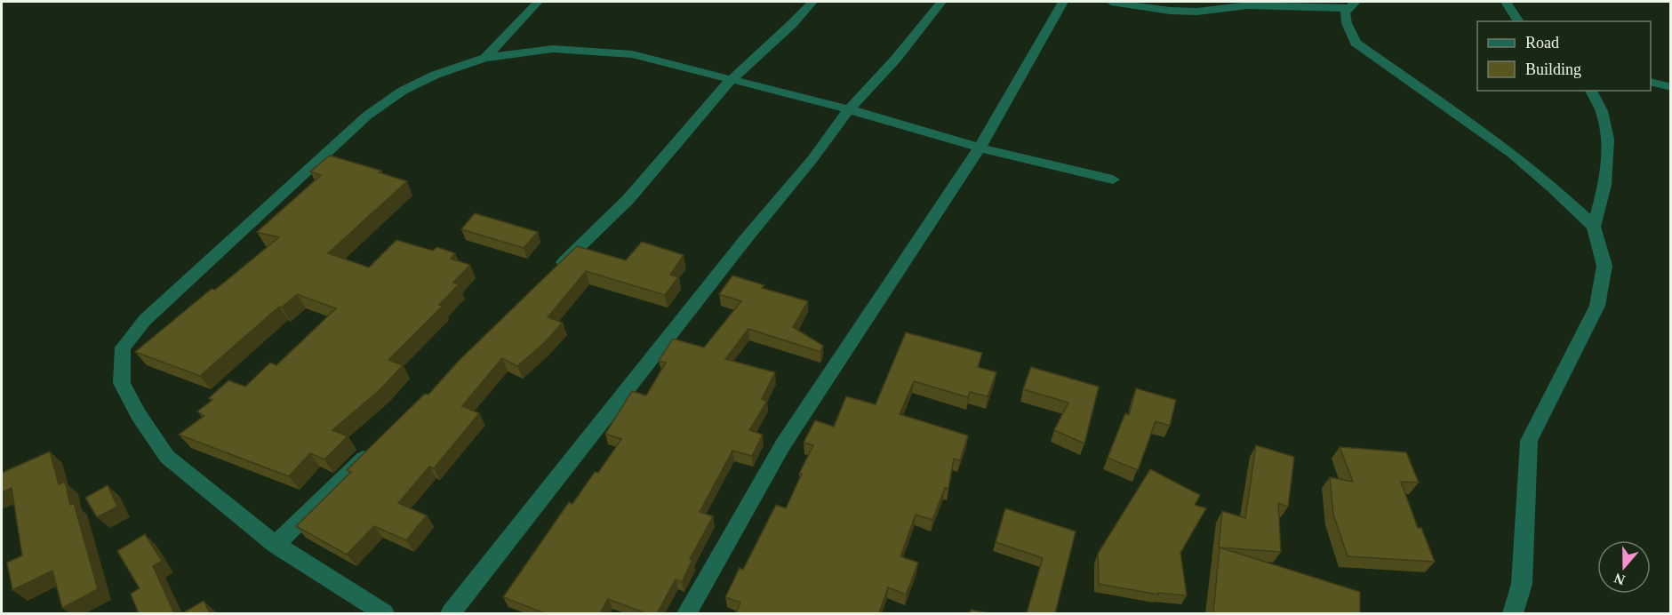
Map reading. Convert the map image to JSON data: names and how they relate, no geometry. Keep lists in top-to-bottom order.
{
  "legend": ["Road", "Building"],
  "north": "bottom"
}
